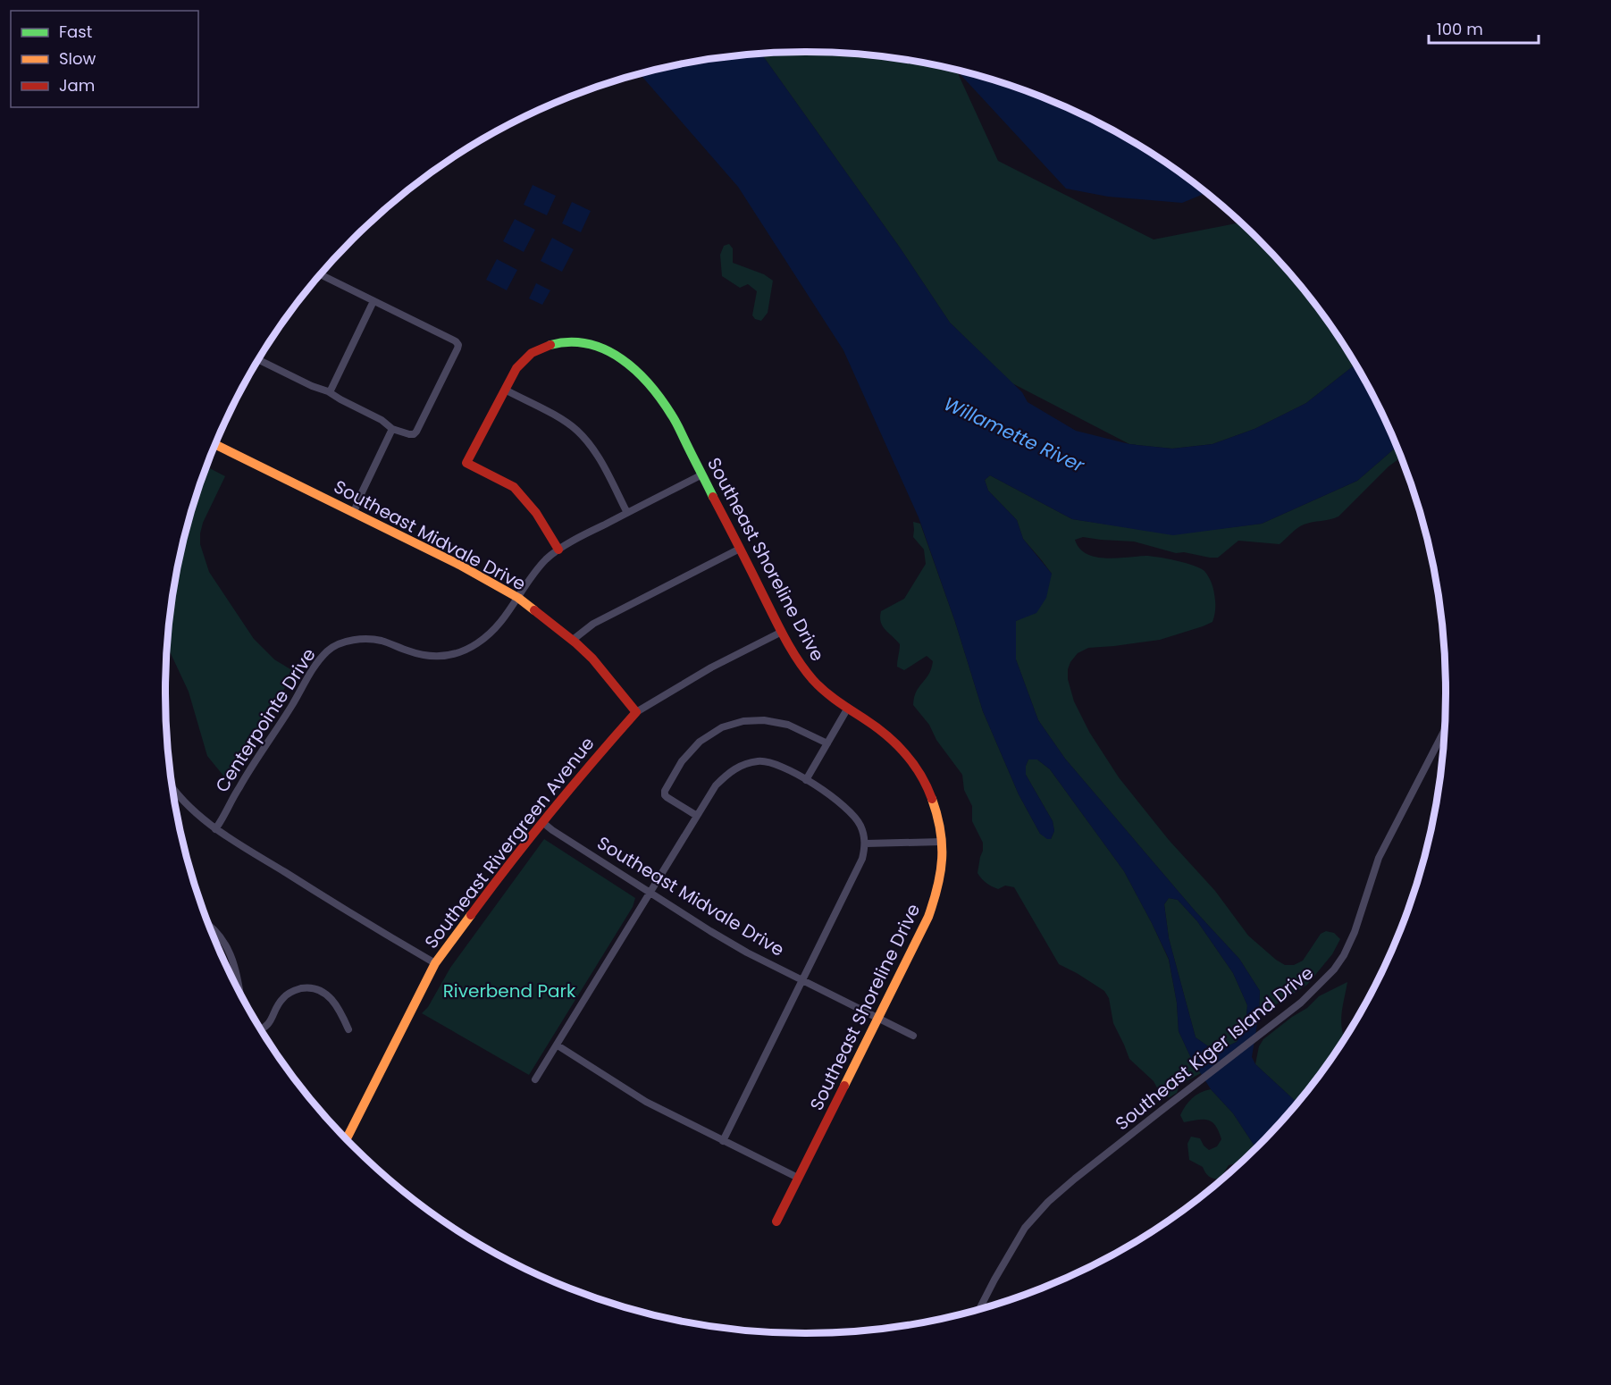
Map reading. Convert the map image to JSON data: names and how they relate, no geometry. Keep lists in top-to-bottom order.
{
  "streets": {
    "street": [
      "Southeast Midvale Drive",
      "Southeast Shoreline Drive",
      "Centerpointe Drive",
      "Southeast Rivergreen Avenue",
      "Southeast Kiger Island Drive"
    ]
  },
  "crossings": [
    ["Southeast Midvale Drive", "Southeast Shoreline Drive"],
    ["Southeast Midvale Drive", "Centerpointe Drive"],
    ["Southeast Midvale Drive", "Southeast Rivergreen Avenue"],
    ["Southeast Shoreline Drive", "Centerpointe Drive"],
    ["Southeast Shoreline Drive", "Southeast Rivergreen Avenue"]
  ],
  "water": ["Willamette River"],
  "parks": ["Riverbend Park"],
  "legend": ["Fast", "Slow", "Jam"],
  "scale_bar": "100 m"
}
